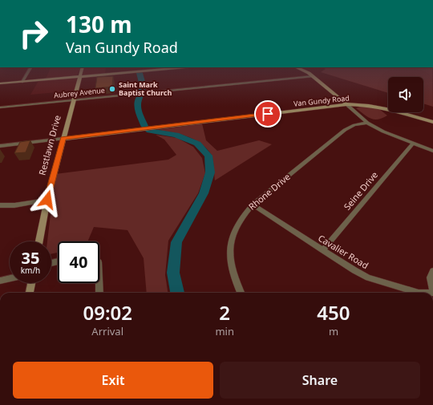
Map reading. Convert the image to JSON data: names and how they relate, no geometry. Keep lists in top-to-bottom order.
{
  "streets": {
    "street": [
      "Aubrey Avenue",
      "Van Gundy Road",
      "Restlawn Drive",
      "Seine Drive",
      "Rhone Drive",
      "Cavalier Road"
    ]
  },
  "crossings": [
    ["Aubrey Avenue", "Restlawn Drive"],
    ["Van Gundy Road", "Restlawn Drive"],
    ["Seine Drive", "Cavalier Road"],
    ["Rhone Drive", "Cavalier Road"]
  ],
  "places": ["Saint Mark Baptist Church"],
  "page": {
    "turn": ["130 m", "Van Gundy Road"],
    "speed": "35 km/h",
    "limit": "40",
    "eta": [
      "09:02",
      "Arrival",
      "2",
      "min",
      "450",
      "m"
    ],
    "buttons": ["Exit", "Share"]
  }
}
